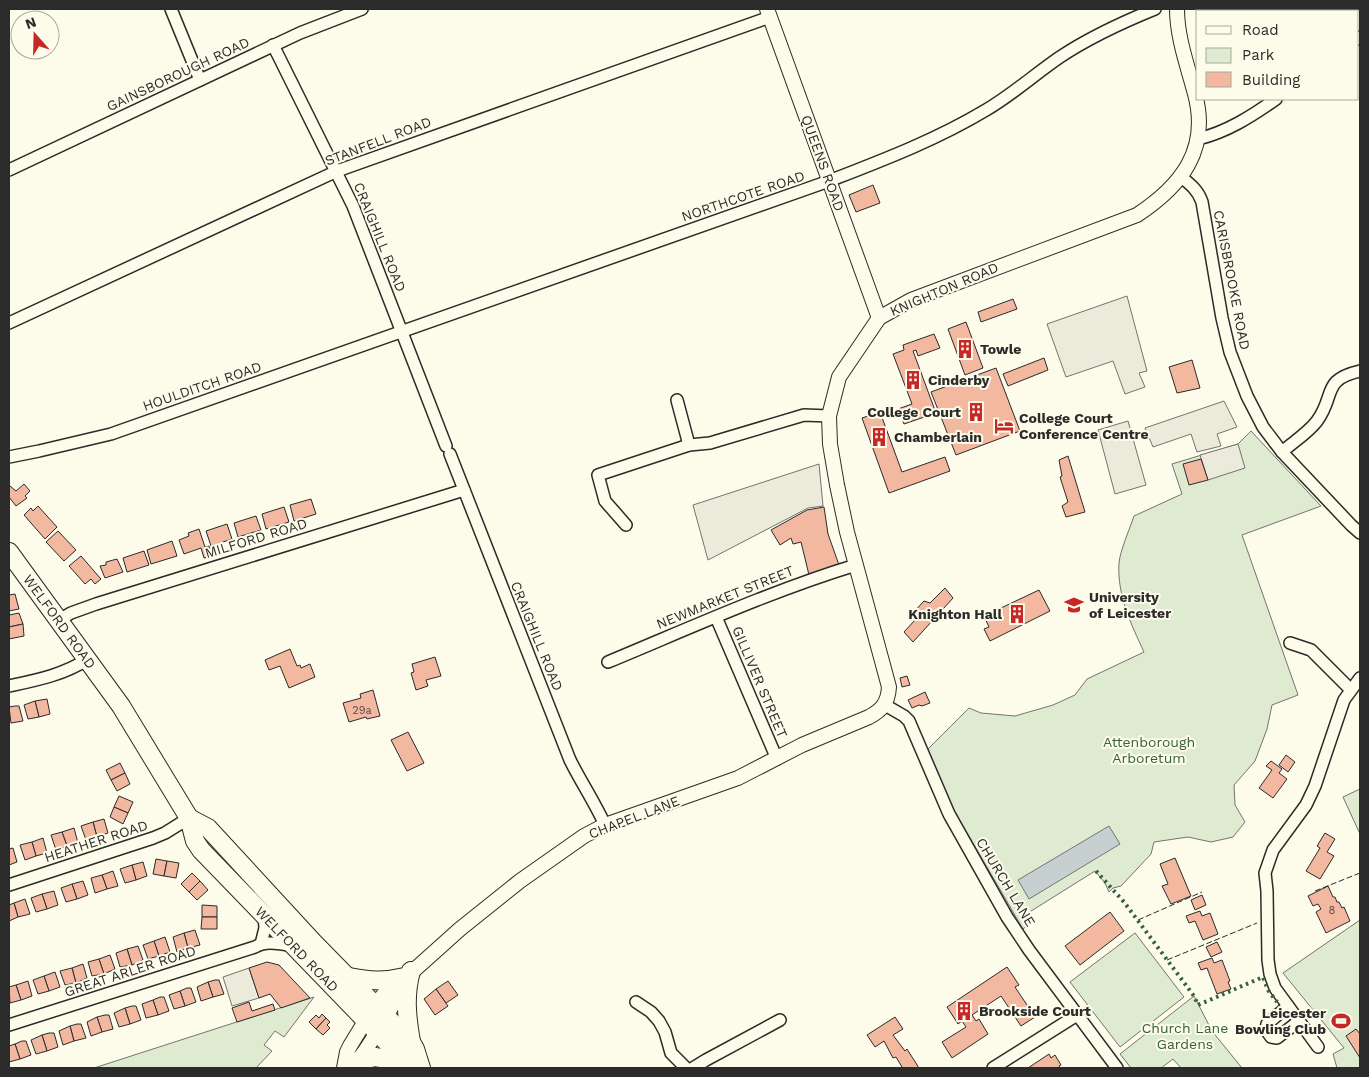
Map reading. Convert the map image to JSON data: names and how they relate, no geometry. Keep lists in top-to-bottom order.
{
  "streets": {
    "main road": ["WELFORD ROAD"],
    "street": [
      "GAINSBOROUGH ROAD",
      "STANFELL ROAD",
      "QUEENS ROAD",
      "NORTHCOTE ROAD",
      "CRAIGHILL ROAD",
      "CARISBROOKE ROAD",
      "KNIGHTON ROAD",
      "HOULDITCH ROAD",
      "MILFORD ROAD",
      "NEWMARKET STREET",
      "GILLIVER STREET",
      "CHAPEL LANE",
      "HEATHER ROAD",
      "CHURCH LANE",
      "GREAT ARLER ROAD"
    ]
  },
  "crossings": [
    ["GAINSBOROUGH ROAD", "CRAIGHILL ROAD"],
    ["STANFELL ROAD", "QUEENS ROAD"],
    ["STANFELL ROAD", "CRAIGHILL ROAD"],
    ["QUEENS ROAD", "NORTHCOTE ROAD"],
    ["QUEENS ROAD", "KNIGHTON ROAD"],
    ["NORTHCOTE ROAD", "CRAIGHILL ROAD"],
    ["NORTHCOTE ROAD", "HOULDITCH ROAD"],
    ["CRAIGHILL ROAD", "HOULDITCH ROAD"],
    ["CRAIGHILL ROAD", "MILFORD ROAD"],
    ["CRAIGHILL ROAD", "CHAPEL LANE"],
    ["CARISBROOKE ROAD", "KNIGHTON ROAD"],
    ["KNIGHTON ROAD", "NEWMARKET STREET"],
    ["KNIGHTON ROAD", "CHAPEL LANE"],
    ["KNIGHTON ROAD", "CHURCH LANE"],
    ["MILFORD ROAD", "WELFORD ROAD"],
    ["NEWMARKET STREET", "GILLIVER STREET"],
    ["WELFORD ROAD", "CHAPEL LANE"],
    ["WELFORD ROAD", "HEATHER ROAD"],
    ["WELFORD ROAD", "GREAT ARLER ROAD"],
    ["GILLIVER STREET", "CHAPEL LANE"],
    ["CHAPEL LANE", "CHURCH LANE"]
  ],
  "parks": ["Attenborough Arboretum", "Church Lane Gardens"],
  "places": {
    "building": [
      "Towle",
      "Cinderby",
      "College Court",
      "Chamberlain",
      "Knighton Hall",
      "Brookside Court"
    ],
    "hotel": ["College Court Conference Centre"],
    "school or university": ["University of Leicester"],
    "sports": ["Leicester Bowling Club"]
  },
  "house_numbers": ["29a", "8"],
  "legend": ["Road", "Park", "Building"],
  "north": "top"
}
